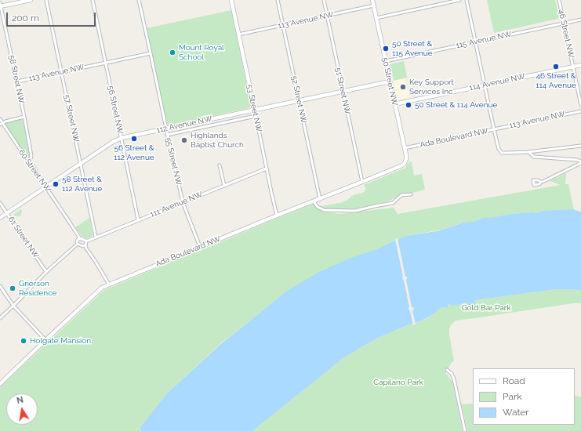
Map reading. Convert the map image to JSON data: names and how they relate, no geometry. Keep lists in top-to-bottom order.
{
  "streets": {
    "street": [
      "113 Avenue NW",
      "46 Street NW",
      "115 Avenue NW",
      "58 Street NW",
      "50 Street NW",
      "114 Avenue NW",
      "51 Street NW",
      "52 Street NW",
      "53 Street NW",
      "56 Street NW",
      "57 Street NW",
      "112 Avenue NW",
      "Ada Boulevard NW",
      "55 Street NW",
      "60 Street NW",
      "111 Avenue NW",
      "61 Street NW"
    ]
  },
  "crossings": [
    ["113 Avenue NW", "58 Street NW"],
    ["113 Avenue NW", "50 Street NW"],
    ["113 Avenue NW", "51 Street NW"],
    ["113 Avenue NW", "52 Street NW"],
    ["113 Avenue NW", "53 Street NW"],
    ["113 Avenue NW", "56 Street NW"],
    ["113 Avenue NW", "57 Street NW"],
    ["113 Avenue NW", "Ada Boulevard NW"],
    ["113 Avenue NW", "55 Street NW"],
    ["46 Street NW", "115 Avenue NW"],
    ["46 Street NW", "114 Avenue NW"],
    ["115 Avenue NW", "50 Street NW"],
    ["58 Street NW", "60 Street NW"],
    ["50 Street NW", "114 Avenue NW"],
    ["50 Street NW", "112 Avenue NW"],
    ["50 Street NW", "Ada Boulevard NW"],
    ["51 Street NW", "112 Avenue NW"],
    ["51 Street NW", "Ada Boulevard NW"],
    ["52 Street NW", "112 Avenue NW"],
    ["52 Street NW", "Ada Boulevard NW"],
    ["53 Street NW", "112 Avenue NW"],
    ["53 Street NW", "Ada Boulevard NW"],
    ["53 Street NW", "111 Avenue NW"],
    ["56 Street NW", "112 Avenue NW"],
    ["56 Street NW", "111 Avenue NW"],
    ["57 Street NW", "112 Avenue NW"],
    ["57 Street NW", "111 Avenue NW"],
    ["112 Avenue NW", "55 Street NW"],
    ["112 Avenue NW", "60 Street NW"],
    ["112 Avenue NW", "61 Street NW"],
    ["Ada Boulevard NW", "55 Street NW"],
    ["55 Street NW", "111 Avenue NW"],
    ["60 Street NW", "111 Avenue NW"]
  ],
  "parks": ["Gold Bar Park", "Capilano Park"],
  "places": [
    "50 Street & 115 Avenue",
    "Mount Royal School",
    "46 Street & 114 Avenue",
    "Key Support Services Inc",
    "50 Street & 114 Avenue",
    "56 Street & 112 Avenue",
    "Highlands Baptist Church",
    "58 Street & 112 Avenue",
    "Grierson Residence",
    "Holgate Mansion"
  ],
  "legend": ["Road", "Park", "Water"],
  "scale_bar": "200 m",
  "north": "top"
}
